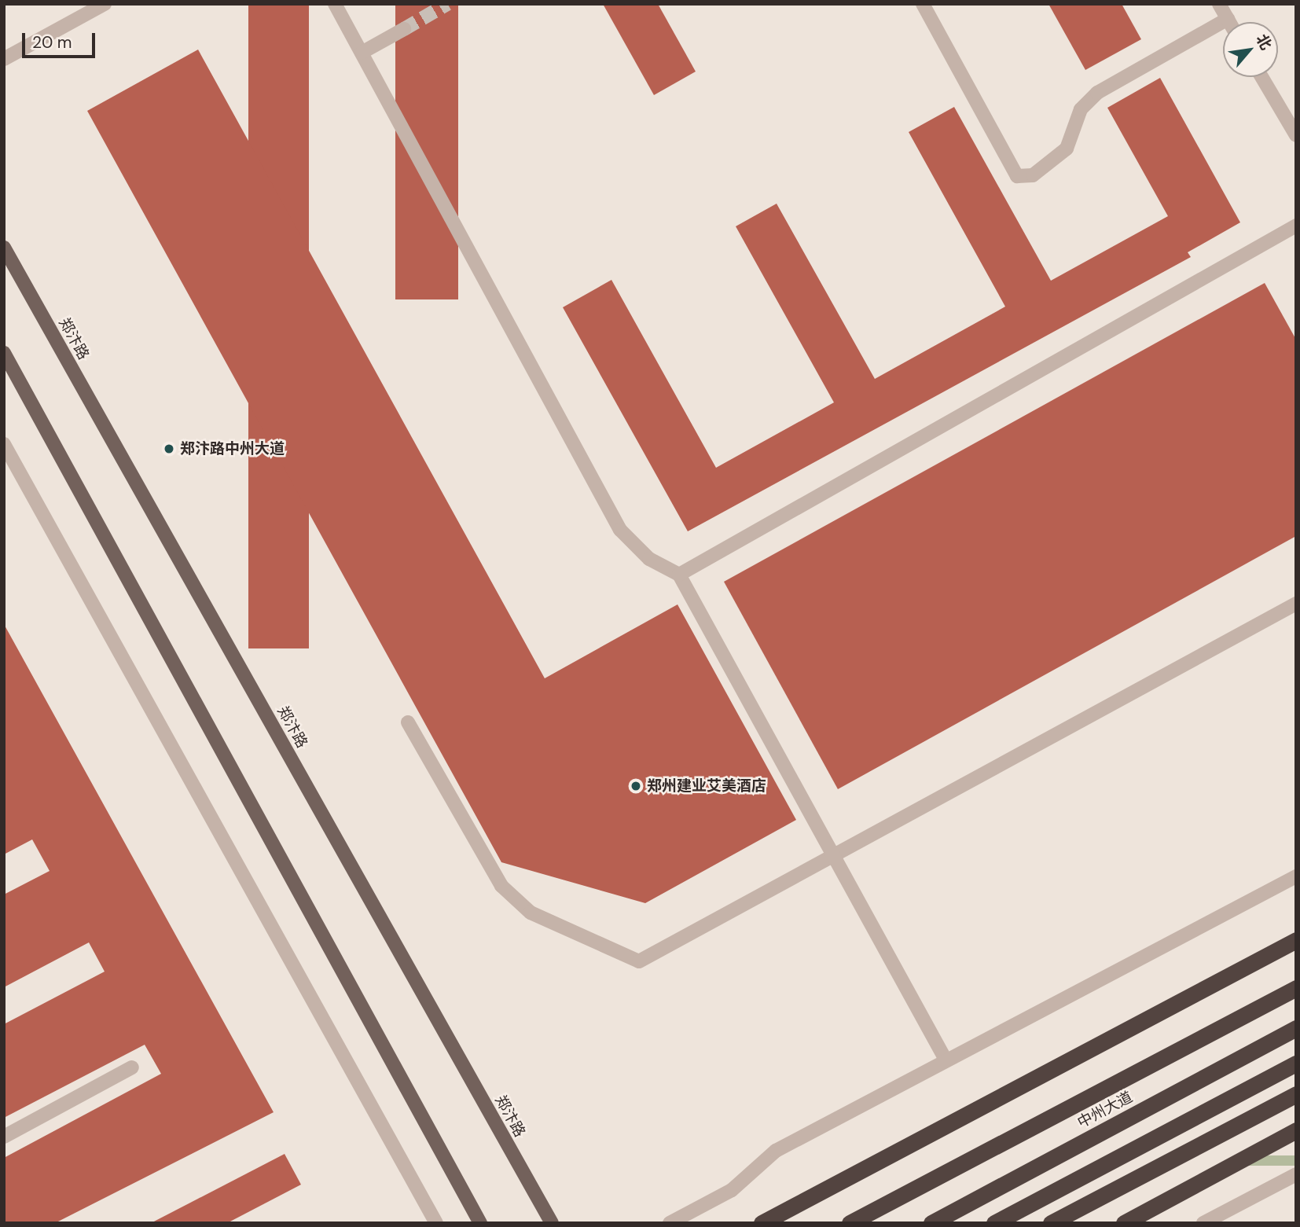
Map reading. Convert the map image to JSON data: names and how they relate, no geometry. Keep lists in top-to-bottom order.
{
  "streets": {
    "highway": ["中州大道"],
    "main road": ["郑汴路"]
  },
  "places": ["郑汴路中州大道", "郑州建业艾美酒店"],
  "scale_bar": "20 m",
  "north": "top right"
}
